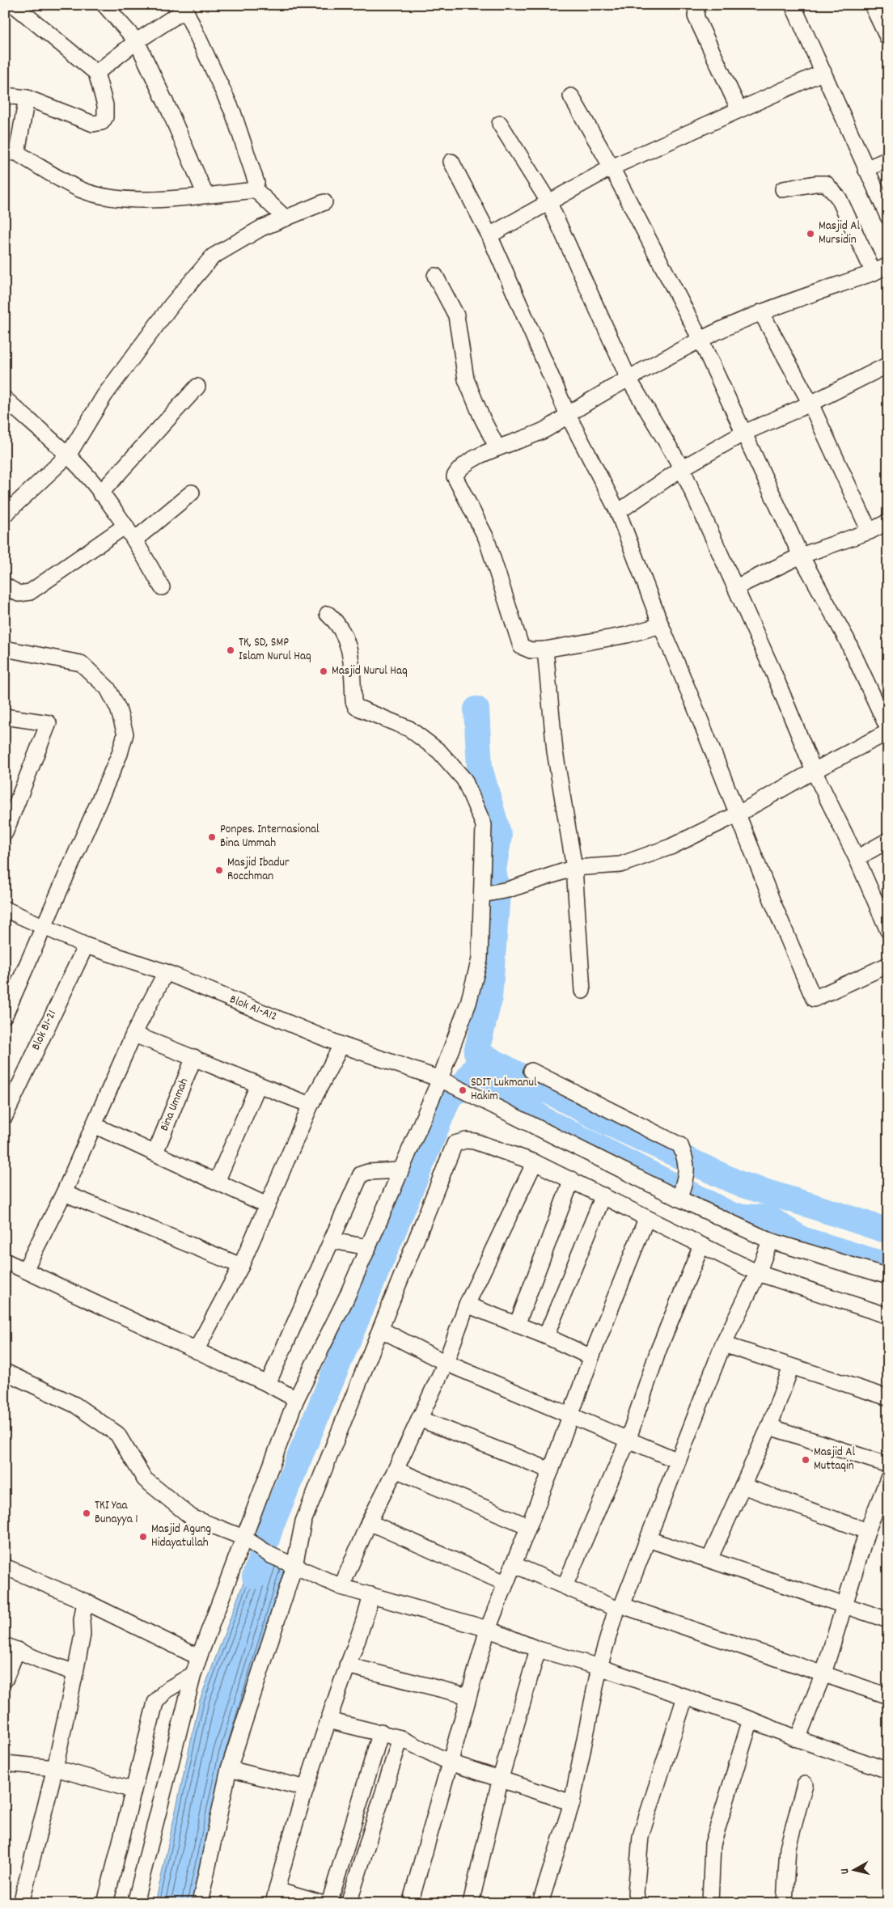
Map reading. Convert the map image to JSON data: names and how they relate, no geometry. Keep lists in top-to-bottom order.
{
  "streets": {
    "street": ["Blok A1-A12", "Blok B1-21", "Bina Ummah"]
  },
  "crossings": [
    ["Blok A1-A12", "Blok B1-21"]
  ],
  "places": [
    "Masjid Al Mursidin",
    "TK, SD, SMP Islam Nurul Haq",
    "Masjid Nurul Haq",
    "Ponpes. Internasional Bina Ummah",
    "Masjid Ibadur Rocchman",
    "SDIT Lukmanul Hakim",
    "Masjid Al Muttaqin",
    "TKI Yaa Bunayya 1",
    "Masjid Agung Hidayatullah"
  ],
  "north": "left"
}
